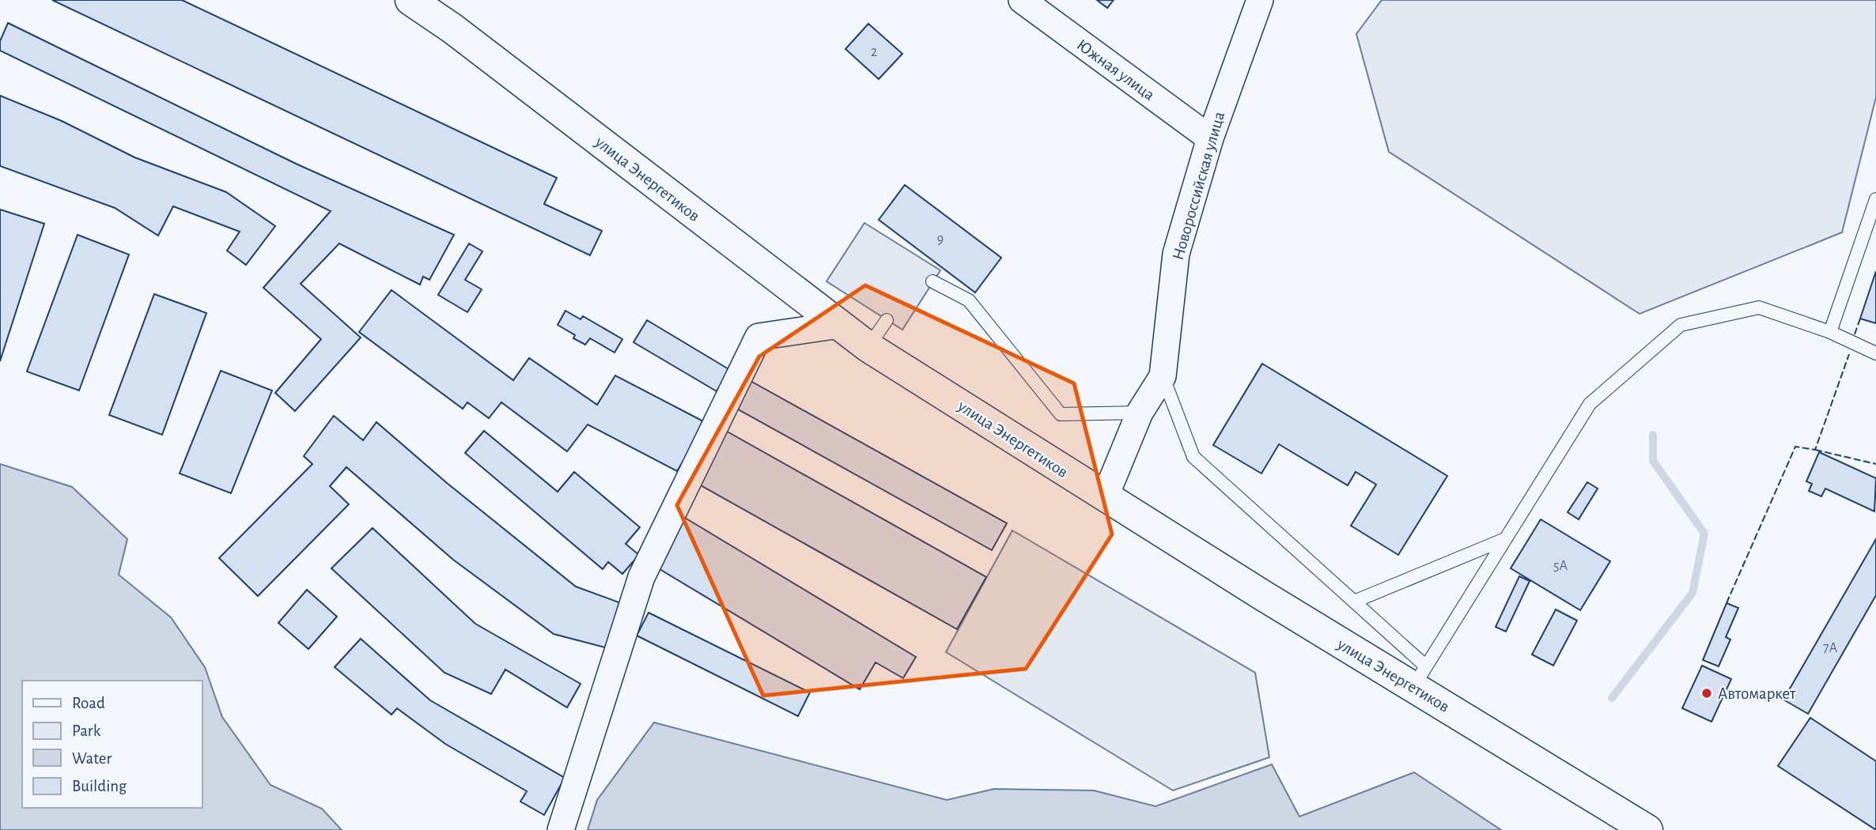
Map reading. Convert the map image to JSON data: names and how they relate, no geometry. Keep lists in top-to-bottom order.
{
  "streets": {
    "main road": ["улица Энергетиков"],
    "street": ["Южная улица", "Новороссийская улица"]
  },
  "crossings": [
    ["Южная улица", "Новороссийская улица"],
    ["улица Энергетиков", "Новороссийская улица"]
  ],
  "places": ["Автомаркет"],
  "house_numbers": [
    "2",
    "9",
    "5А",
    "7А"
  ],
  "legend": [
    "Road",
    "Park",
    "Water",
    "Building"
  ]
}
